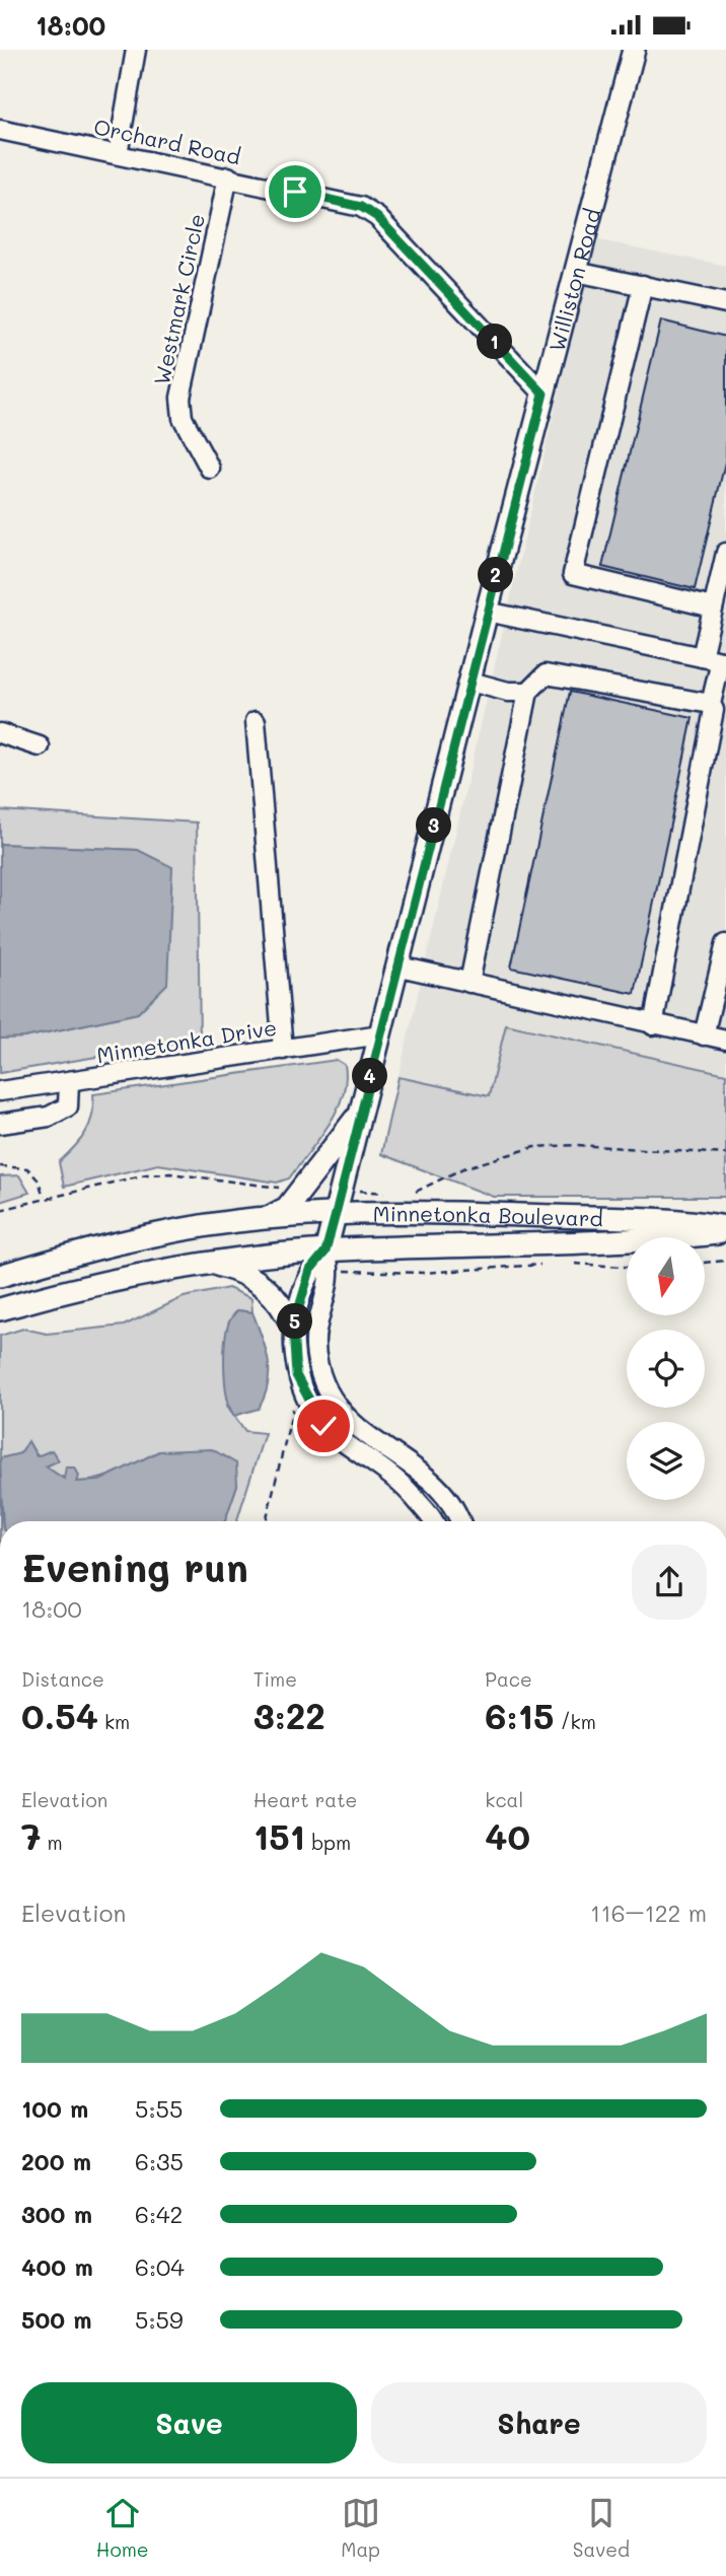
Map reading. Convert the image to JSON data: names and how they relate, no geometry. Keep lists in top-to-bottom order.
{
  "streets": {
    "main road": ["Williston Road", "Minnetonka Boulevard"],
    "street": ["Orchard Road", "Westmark Circle", "Minnetonka Drive"]
  },
  "crossings": [
    ["Orchard Road", "Williston Road"],
    ["Orchard Road", "Westmark Circle"],
    ["Williston Road", "Minnetonka Drive"],
    ["Williston Road", "Minnetonka Boulevard"]
  ],
  "north": "bottom",
  "page": {
    "status": "18:00",
    "pins": [
      "1",
      "2",
      "3",
      "4",
      "5"
    ],
    "heading": ["Evening run", "18:00"],
    "stats": [
      ["Distance", "0.54 km"],
      ["Time", "3:22"],
      ["Pace", "6:15 /km"],
      ["Elevation", "7 m"],
      ["Heart rate", "151 bpm"],
      ["kcal", "40"]
    ],
    "chart": ["Elevation", "116–122 m"],
    "list": [
      {
        "name": "100 m",
        "note": "5:55"
      },
      {
        "name": "200 m",
        "note": "6:35"
      },
      {
        "name": "300 m",
        "note": "6:42"
      },
      {
        "name": "400 m",
        "note": "6:04"
      },
      {
        "name": "500 m",
        "note": "5:59"
      }
    ],
    "buttons": ["Save", "Share"],
    "tabs": ["Home", "Map", "Saved"]
  }
}
